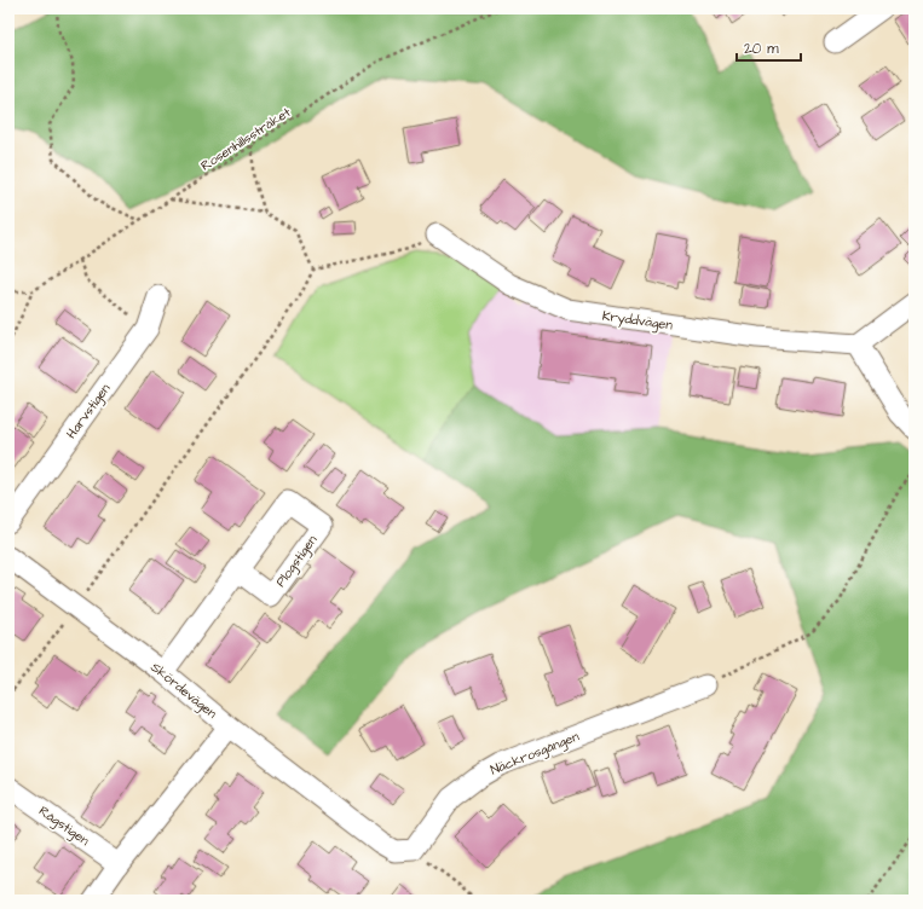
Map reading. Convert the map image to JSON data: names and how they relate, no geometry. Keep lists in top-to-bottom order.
{
  "streets": {
    "street": [
      "Kryddvägen",
      "Harvstigen",
      "Skördevägen",
      "Näckrosgången",
      "Rågstigen"
    ],
    "path": ["Rosenhillsstråket"]
  },
  "crossings": [
    ["Skördevägen", "Rågstigen"]
  ],
  "scale_bar": "20 m"
}
